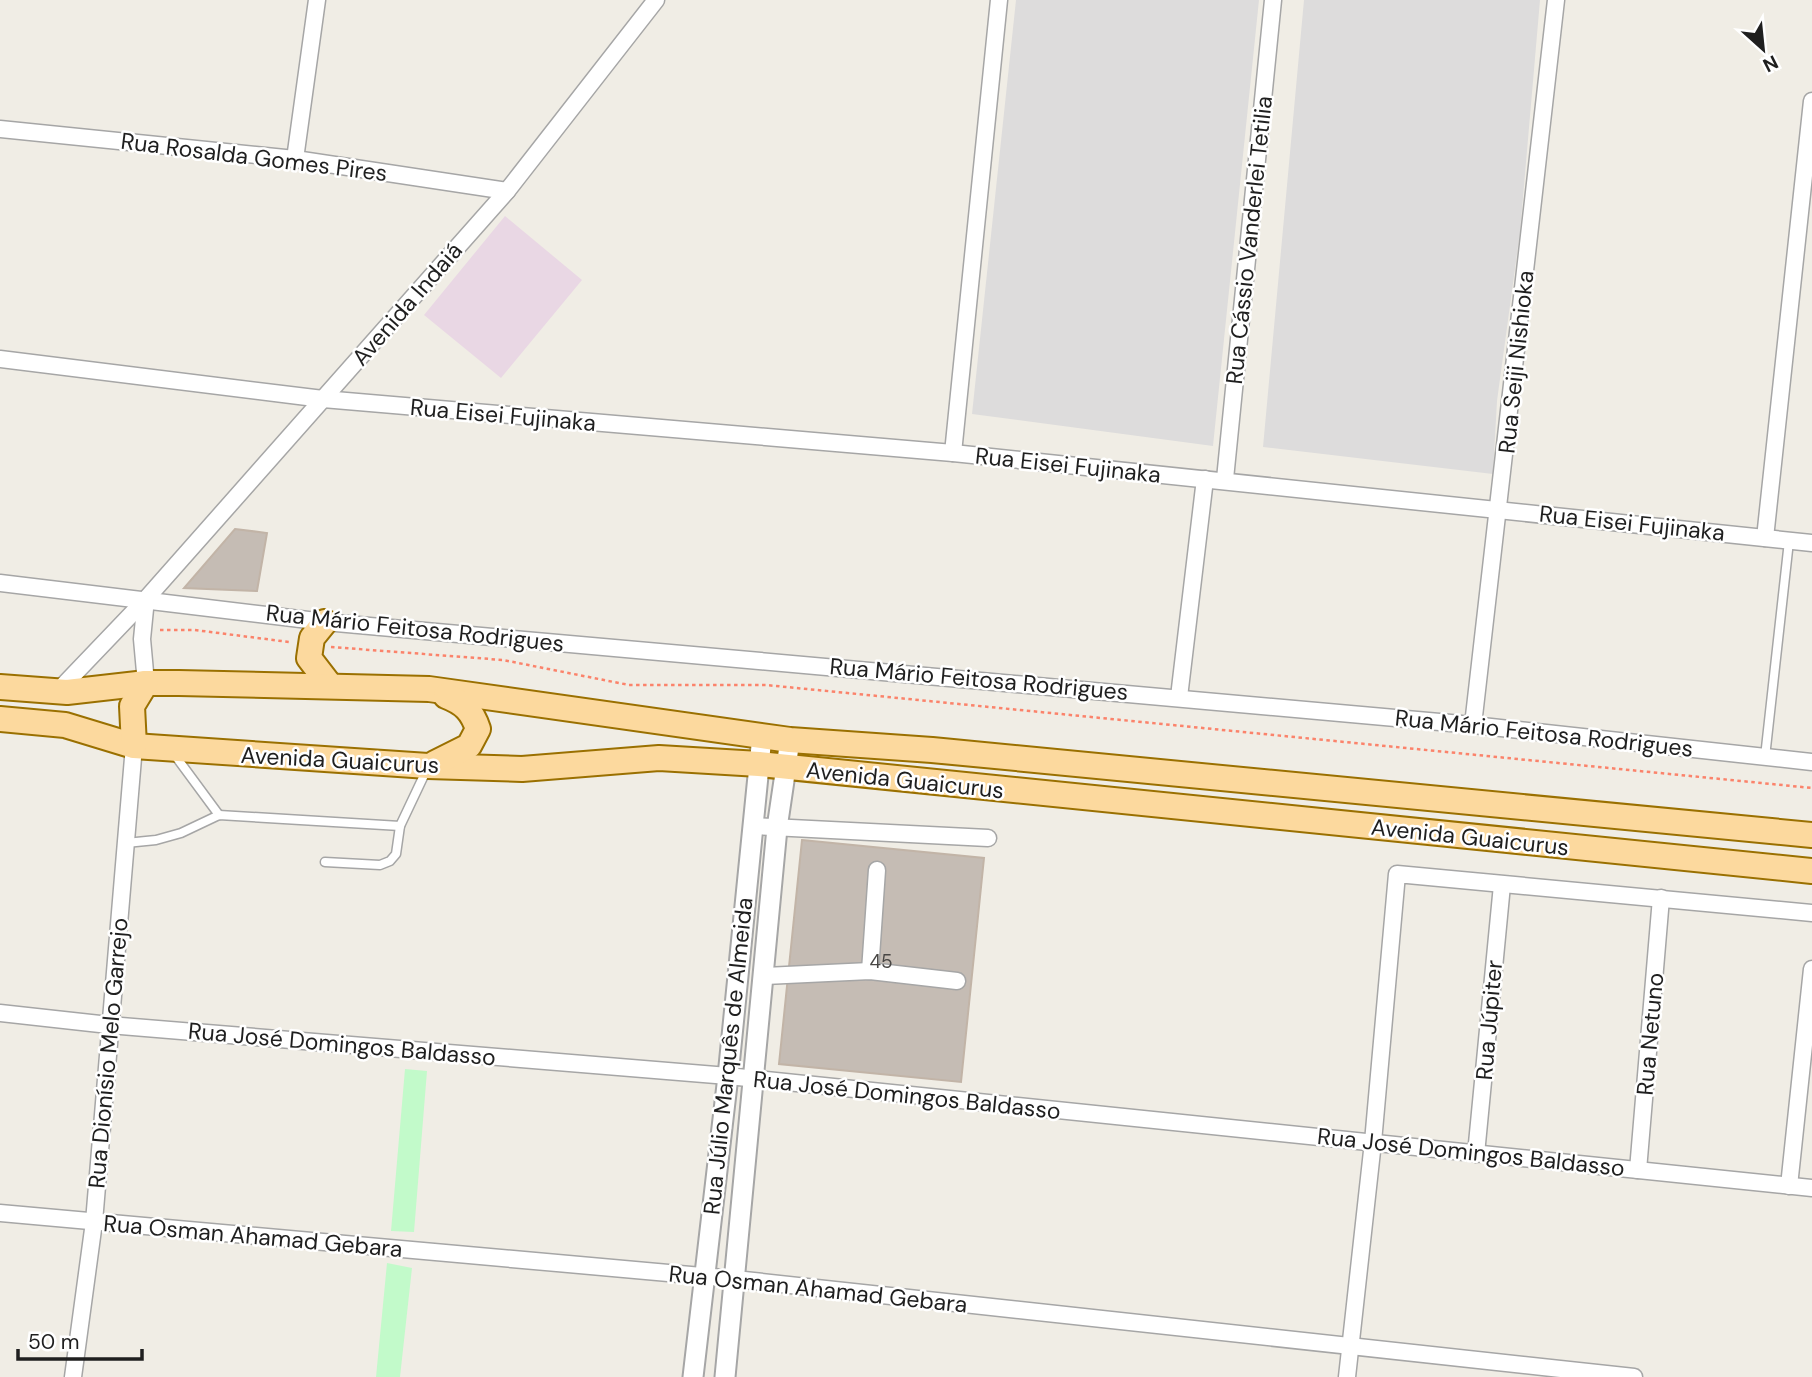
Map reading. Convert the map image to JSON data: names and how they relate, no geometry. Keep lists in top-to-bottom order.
{
  "streets": {
    "main road": ["Avenida Guaicurus"],
    "street": [
      "Rua Rosalda Gomes Pires",
      "Rua Cássio Vanderlei Tetilia",
      "Avenida Indaiá",
      "Rua Seiji Nishioka",
      "Rua Eisei Fujinaka",
      "Rua Mário Feitosa Rodrigues",
      "Rua Júpiter",
      "Rua Netuno",
      "Rua José Domingos Baldasso",
      "Rua Dionísio Melo Garrejo",
      "Rua Júlio Marquês de Almeida",
      "Rua Osman Ahamad Gebara"
    ]
  },
  "crossings": [
    ["Rua Rosalda Gomes Pires", "Avenida Indaiá"],
    ["Rua Cássio Vanderlei Tetilia", "Rua Eisei Fujinaka"],
    ["Avenida Indaiá", "Rua Eisei Fujinaka"],
    ["Avenida Indaiá", "Rua Mário Feitosa Rodrigues"],
    ["Avenida Indaiá", "Avenida Guaicurus"],
    ["Rua Seiji Nishioka", "Rua Eisei Fujinaka"],
    ["Rua Seiji Nishioka", "Rua Mário Feitosa Rodrigues"],
    ["Avenida Guaicurus", "Rua Dionísio Melo Garrejo"],
    ["Avenida Guaicurus", "Rua Júlio Marquês de Almeida"],
    ["Rua Júpiter", "Rua José Domingos Baldasso"],
    ["Rua Netuno", "Rua José Domingos Baldasso"],
    ["Rua José Domingos Baldasso", "Rua Dionísio Melo Garrejo"],
    ["Rua José Domingos Baldasso", "Rua Júlio Marquês de Almeida"],
    ["Rua Dionísio Melo Garrejo", "Rua Osman Ahamad Gebara"],
    ["Rua Júlio Marquês de Almeida", "Rua Osman Ahamad Gebara"]
  ],
  "house_numbers": ["45"],
  "scale_bar": "50 m",
  "north": "bottom right"
}
